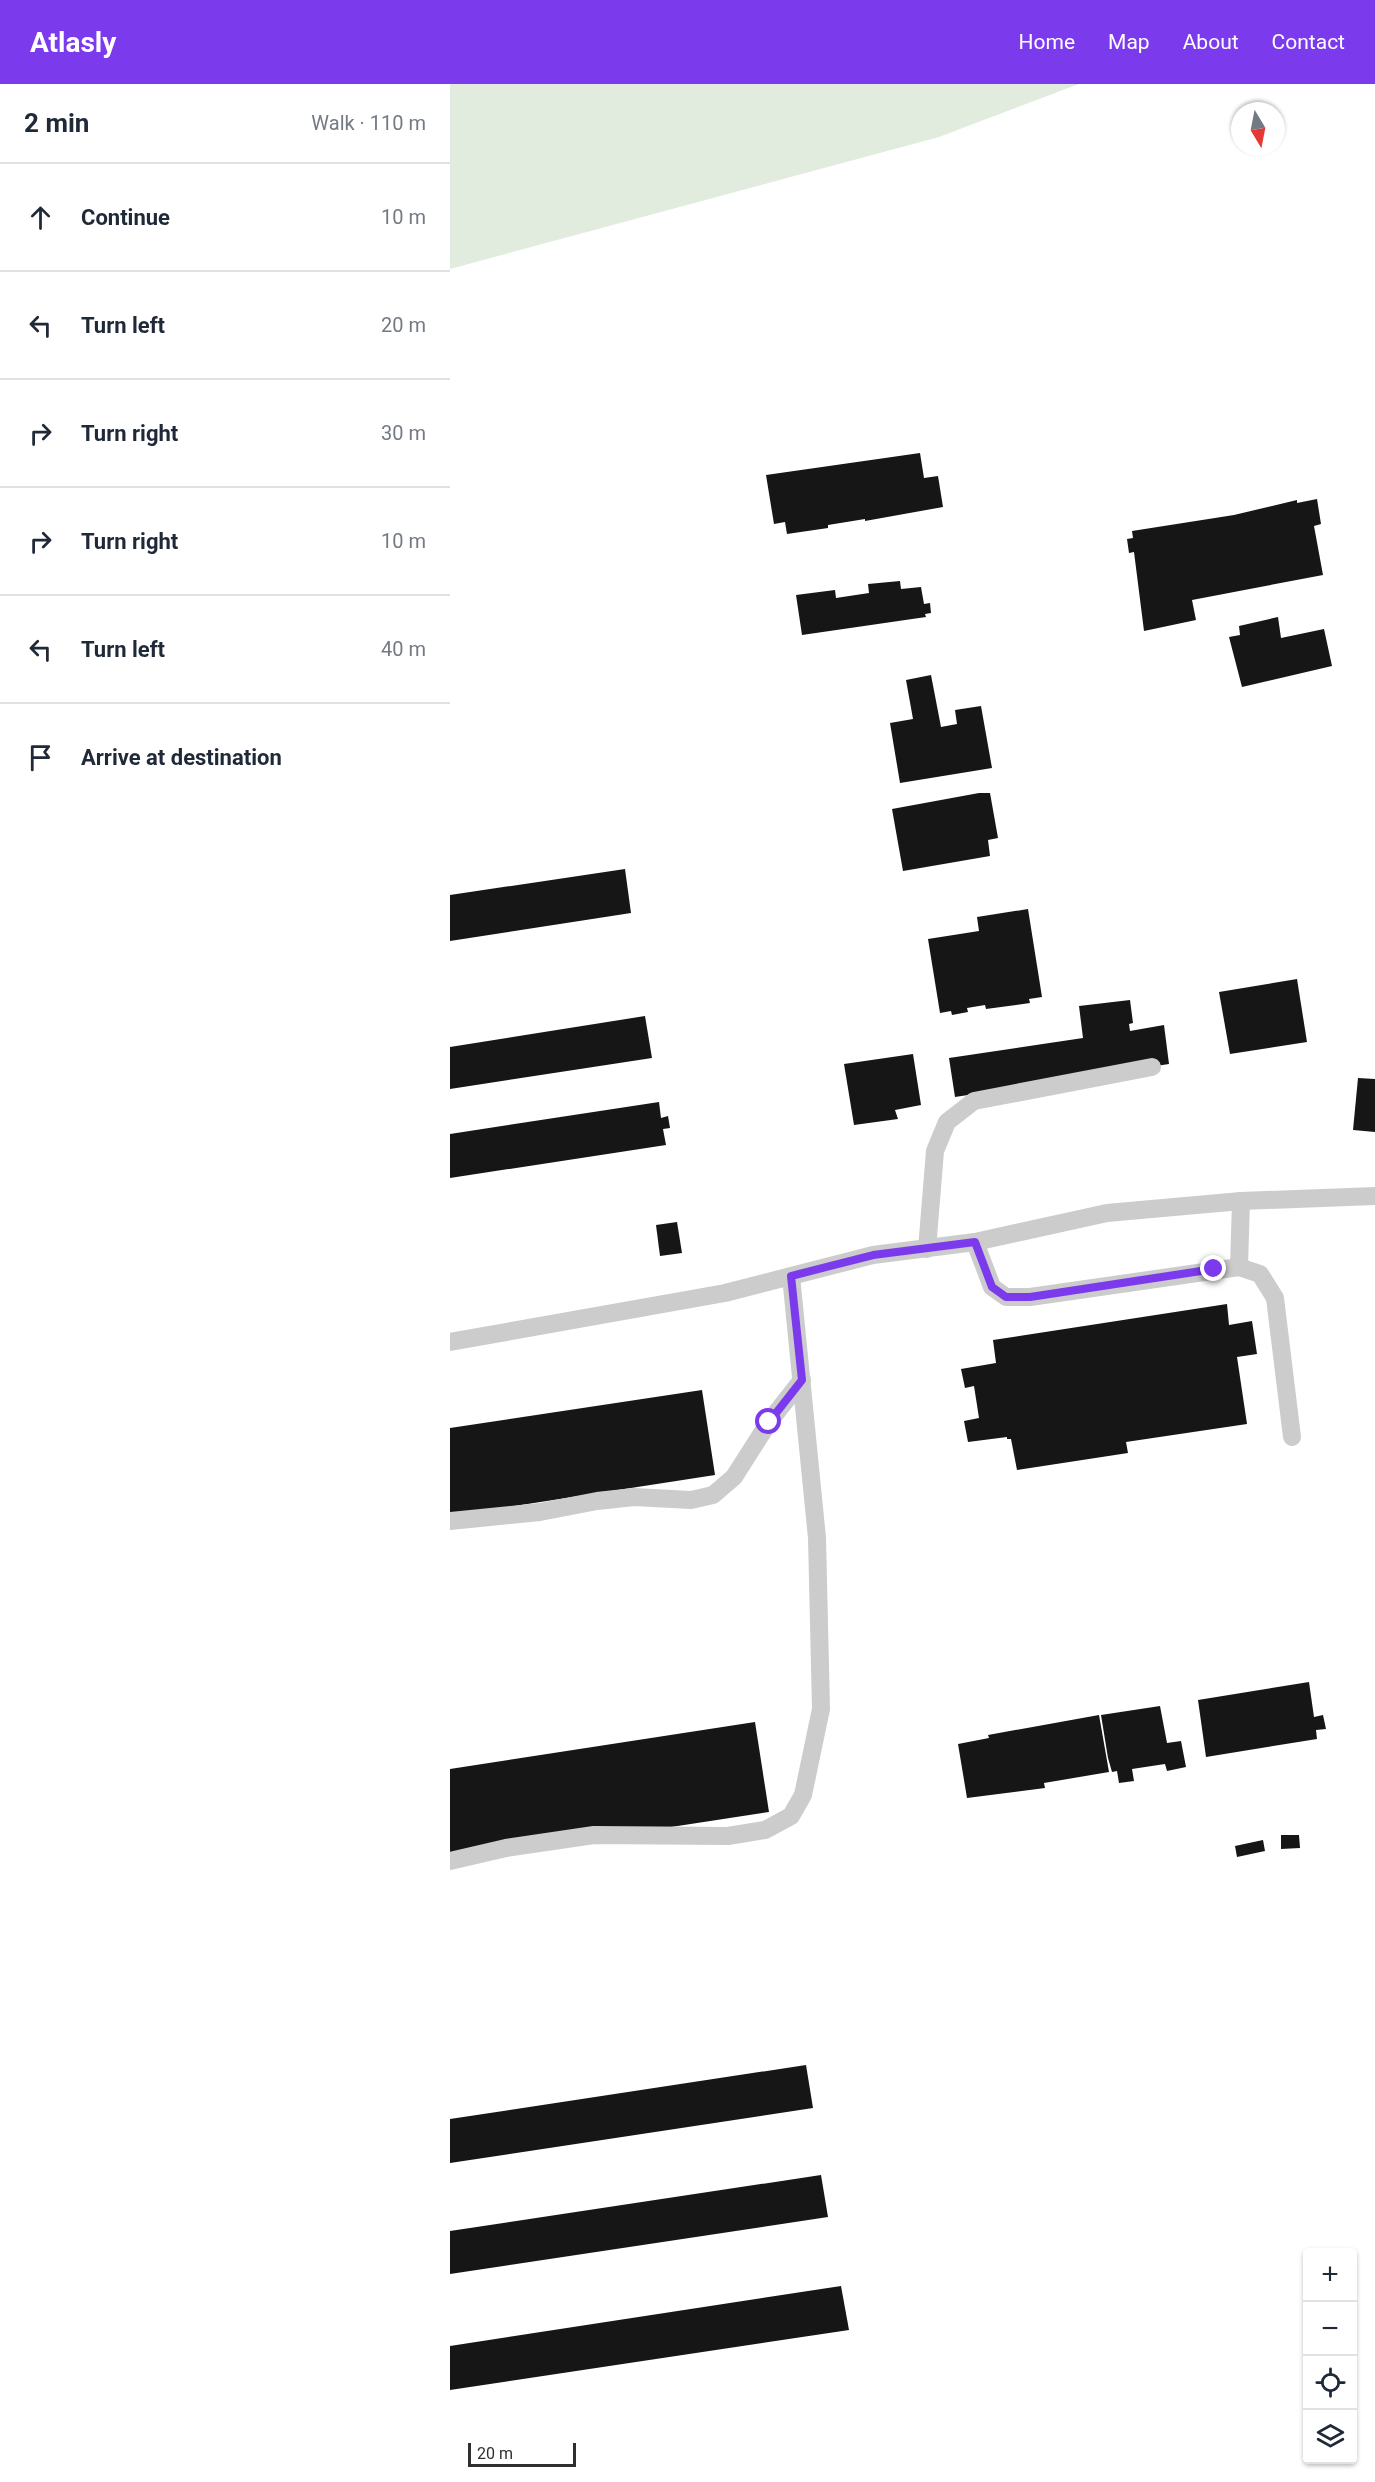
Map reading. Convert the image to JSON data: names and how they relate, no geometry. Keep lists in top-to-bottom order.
{
  "scale_bar": "20 m",
  "north": "bottom",
  "page": {
    "header": "Atlasly",
    "nav": [
      "Home",
      "Map",
      "About",
      "Contact"
    ],
    "heading": ["2 min", "Walk · 110 m"],
    "list": [
      ["Continue", "10 m"],
      ["Turn left", "20 m"],
      ["Turn right", "30 m"],
      ["Turn right", "10 m"],
      ["Turn left", "40 m"],
      "Arrive at destination"
    ],
    "map_buttons": ["+", "−"],
    "scale": "20 m"
  }
}
